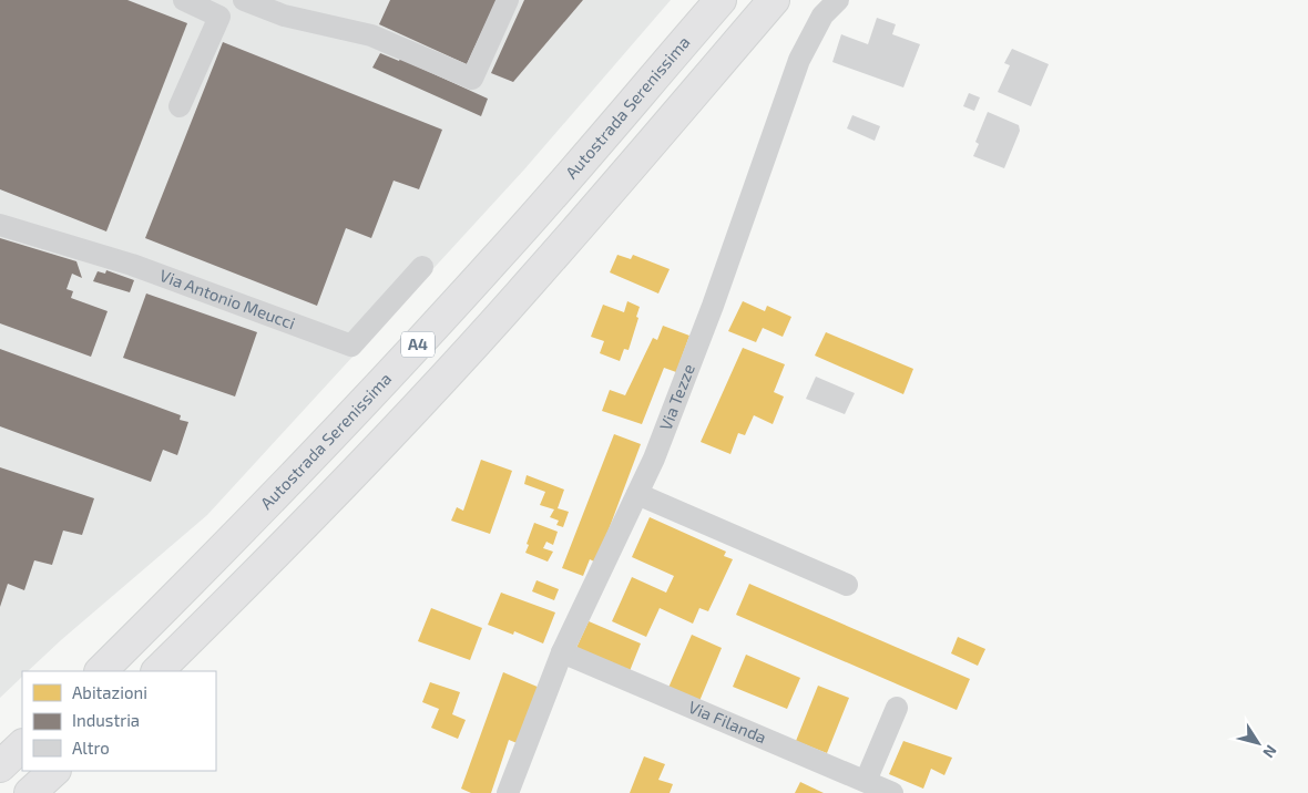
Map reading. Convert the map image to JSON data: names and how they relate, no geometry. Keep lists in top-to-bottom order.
{
  "streets": {
    "highway": ["Autostrada Serenissima", "A4"],
    "street": ["Via Antonio Meucci", "Via Tezze", "Via Filanda"]
  },
  "crossings": [
    ["Via Tezze", "Via Filanda"]
  ],
  "legend": ["Abitazioni", "Industria", "Altro"],
  "north": "bottom right"
}
